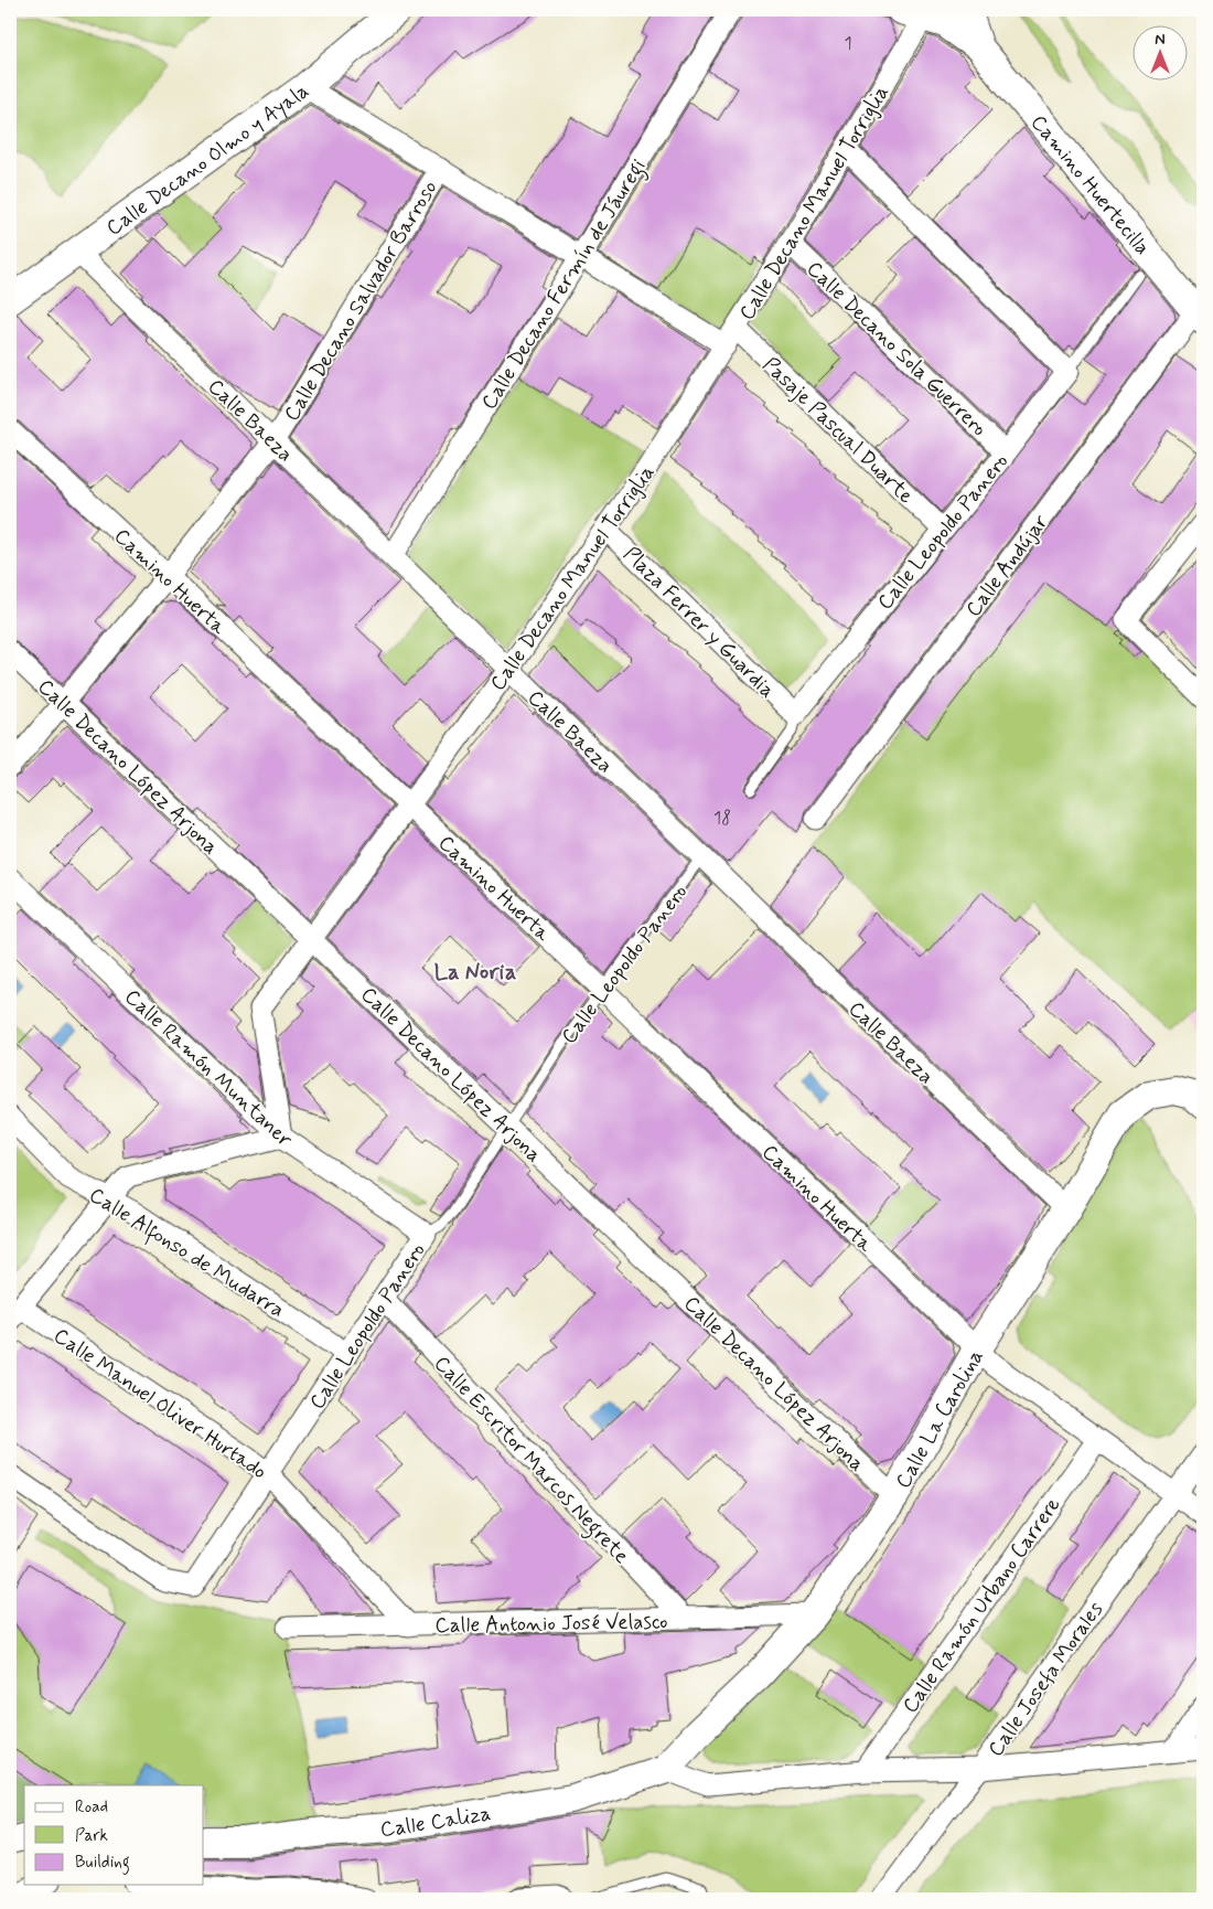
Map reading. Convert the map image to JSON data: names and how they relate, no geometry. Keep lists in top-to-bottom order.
{
  "streets": {
    "street": [
      "Calle Decano Olmo y Ayala",
      "Camino Huertecilla",
      "Calle Decano Manuel Torriglia",
      "Calle Decano Fermín de Jáuregi",
      "Calle Decano Salvador Barroso",
      "Calle Decano Sola Guerrero",
      "Calle Baeza",
      "Pasaje Pascual Duarte",
      "Calle Leopoldo Panero",
      "Calle Andújar",
      "Camino Huerta",
      "Plaza Ferrer y Guardia",
      "Calle Decano López Arjona",
      "Calle Ramón Muntaner",
      "Calle Alfonso de Mudarra",
      "Calle Manuel Oliver Hurtado",
      "Calle La Carolina",
      "Calle Escritor Marcos Negrete",
      "Calle Ramón Urbano Carrere",
      "Calle Antonio José Velasco",
      "Calle Josefa Morales",
      "Calle Caliza"
    ]
  },
  "crossings": [
    ["Calle Decano Olmo y Ayala", "Calle Baeza"],
    ["Calle Decano Olmo y Ayala", "Pasaje Pascual Duarte"],
    ["Camino Huertecilla", "Calle Andújar"],
    ["Calle Decano Manuel Torriglia", "Calle Decano Sola Guerrero"],
    ["Calle Decano Manuel Torriglia", "Calle Baeza"],
    ["Calle Decano Manuel Torriglia", "Pasaje Pascual Duarte"],
    ["Calle Decano Manuel Torriglia", "Camino Huerta"],
    ["Calle Decano Manuel Torriglia", "Plaza Ferrer y Guardia"],
    ["Calle Decano Manuel Torriglia", "Calle Decano López Arjona"],
    ["Calle Decano Manuel Torriglia", "Calle Ramón Muntaner"],
    ["Calle Decano Fermín de Jáuregi", "Calle Baeza"],
    ["Calle Decano Fermín de Jáuregi", "Pasaje Pascual Duarte"],
    ["Calle Decano Salvador Barroso", "Calle Baeza"],
    ["Calle Decano Salvador Barroso", "Pasaje Pascual Duarte"],
    ["Calle Decano Salvador Barroso", "Camino Huerta"],
    ["Calle Decano Salvador Barroso", "Calle Decano López Arjona"],
    ["Calle Decano Sola Guerrero", "Calle Leopoldo Panero"],
    ["Calle Baeza", "Calle Leopoldo Panero"],
    ["Calle Baeza", "Calle La Carolina"],
    ["Pasaje Pascual Duarte", "Calle Leopoldo Panero"],
    ["Calle Leopoldo Panero", "Camino Huerta"],
    ["Calle Leopoldo Panero", "Plaza Ferrer y Guardia"],
    ["Calle Leopoldo Panero", "Calle Decano López Arjona"],
    ["Calle Leopoldo Panero", "Calle Ramón Muntaner"],
    ["Calle Leopoldo Panero", "Calle Alfonso de Mudarra"],
    ["Calle Leopoldo Panero", "Calle Manuel Oliver Hurtado"],
    ["Calle Leopoldo Panero", "Calle Escritor Marcos Negrete"],
    ["Camino Huerta", "Calle La Carolina"],
    ["Camino Huerta", "Calle Ramón Urbano Carrere"],
    ["Camino Huerta", "Calle Josefa Morales"],
    ["Calle Decano López Arjona", "Calle La Carolina"],
    ["Calle Manuel Oliver Hurtado", "Calle Antonio José Velasco"],
    ["Calle La Carolina", "Calle Antonio José Velasco"],
    ["Calle La Carolina", "Calle Caliza"],
    ["Calle Escritor Marcos Negrete", "Calle Antonio José Velasco"]
  ],
  "districts": ["La Noria"],
  "house_numbers": ["1", "18"],
  "legend": ["Road", "Park", "Building"],
  "north": "top"
}
